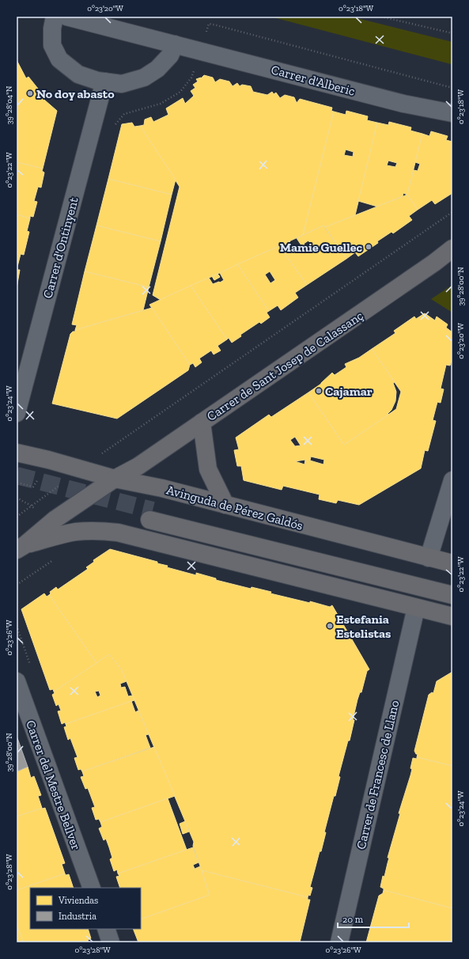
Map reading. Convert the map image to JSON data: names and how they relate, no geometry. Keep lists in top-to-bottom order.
{
  "streets": {
    "main road": ["Carrer de Sant Josep de Calassanç", "Avinguda de Pérez Galdós"],
    "street": [
      "Carrer d'Alberic",
      "Carrer d'Ontinyent",
      "Carrer de Francesc de Llano",
      "Carrer del Mestre Bellver"
    ]
  },
  "crossings": [
    ["Carrer de Sant Josep de Calassanç", "Avinguda de Pérez Galdós"]
  ],
  "places": [
    "No doy abasto",
    "Mamie Guellec",
    "Cajamar",
    "Estefania Estelistas"
  ],
  "legend": ["Viviendas", "Industria"],
  "scale_bar": "20 m",
  "coordinates": [
    "0°23'20\"W",
    "0°23'18\"W",
    "39°28'04\"N",
    "0°23'22\"W",
    "39°28'00\"N",
    "0°23'24\"W",
    "0°23'26\"W",
    "0°23'28\"W"
  ]
}
